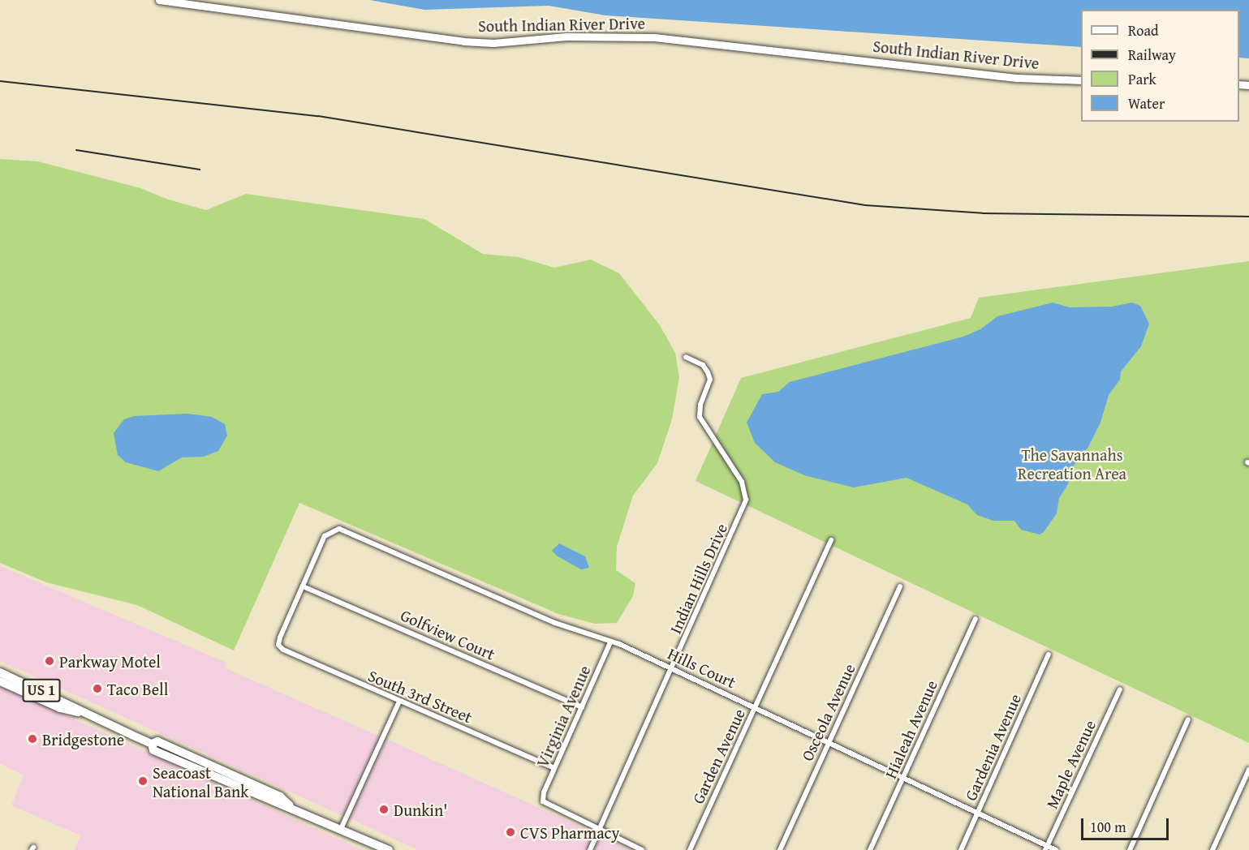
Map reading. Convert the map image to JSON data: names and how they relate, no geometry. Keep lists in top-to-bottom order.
{
  "streets": {
    "main road": ["South Indian River Drive", "US 1"],
    "street": [
      "Indian Hills Drive",
      "Golfview Court",
      "Hills Court",
      "South 3rd Street",
      "Osceola Avenue",
      "Virginia Avenue",
      "Hialeah Avenue",
      "Gardenia Avenue",
      "Garden Avenue",
      "Maple Avenue"
    ]
  },
  "crossings": [
    ["Indian Hills Drive", "Hills Court"],
    ["Indian Hills Drive", "Virginia Avenue"],
    ["Golfview Court", "Hills Court"],
    ["Golfview Court", "South 3rd Street"],
    ["Golfview Court", "Virginia Avenue"],
    ["Hills Court", "South 3rd Street"],
    ["Hills Court", "Osceola Avenue"],
    ["Hills Court", "Virginia Avenue"],
    ["Hills Court", "Hialeah Avenue"],
    ["Hills Court", "Gardenia Avenue"],
    ["Hills Court", "Garden Avenue"],
    ["Hills Court", "Maple Avenue"],
    ["South 3rd Street", "Virginia Avenue"]
  ],
  "parks": ["The Savannahs Recreation Area"],
  "places": [
    "Parkway Motel",
    "Taco Bell",
    "Bridgestone",
    "Seacoast National Bank",
    "Dunkin'",
    "CVS Pharmacy"
  ],
  "legend": [
    "Road",
    "Railway",
    "Park",
    "Water"
  ],
  "scale_bar": "100 m"
}
